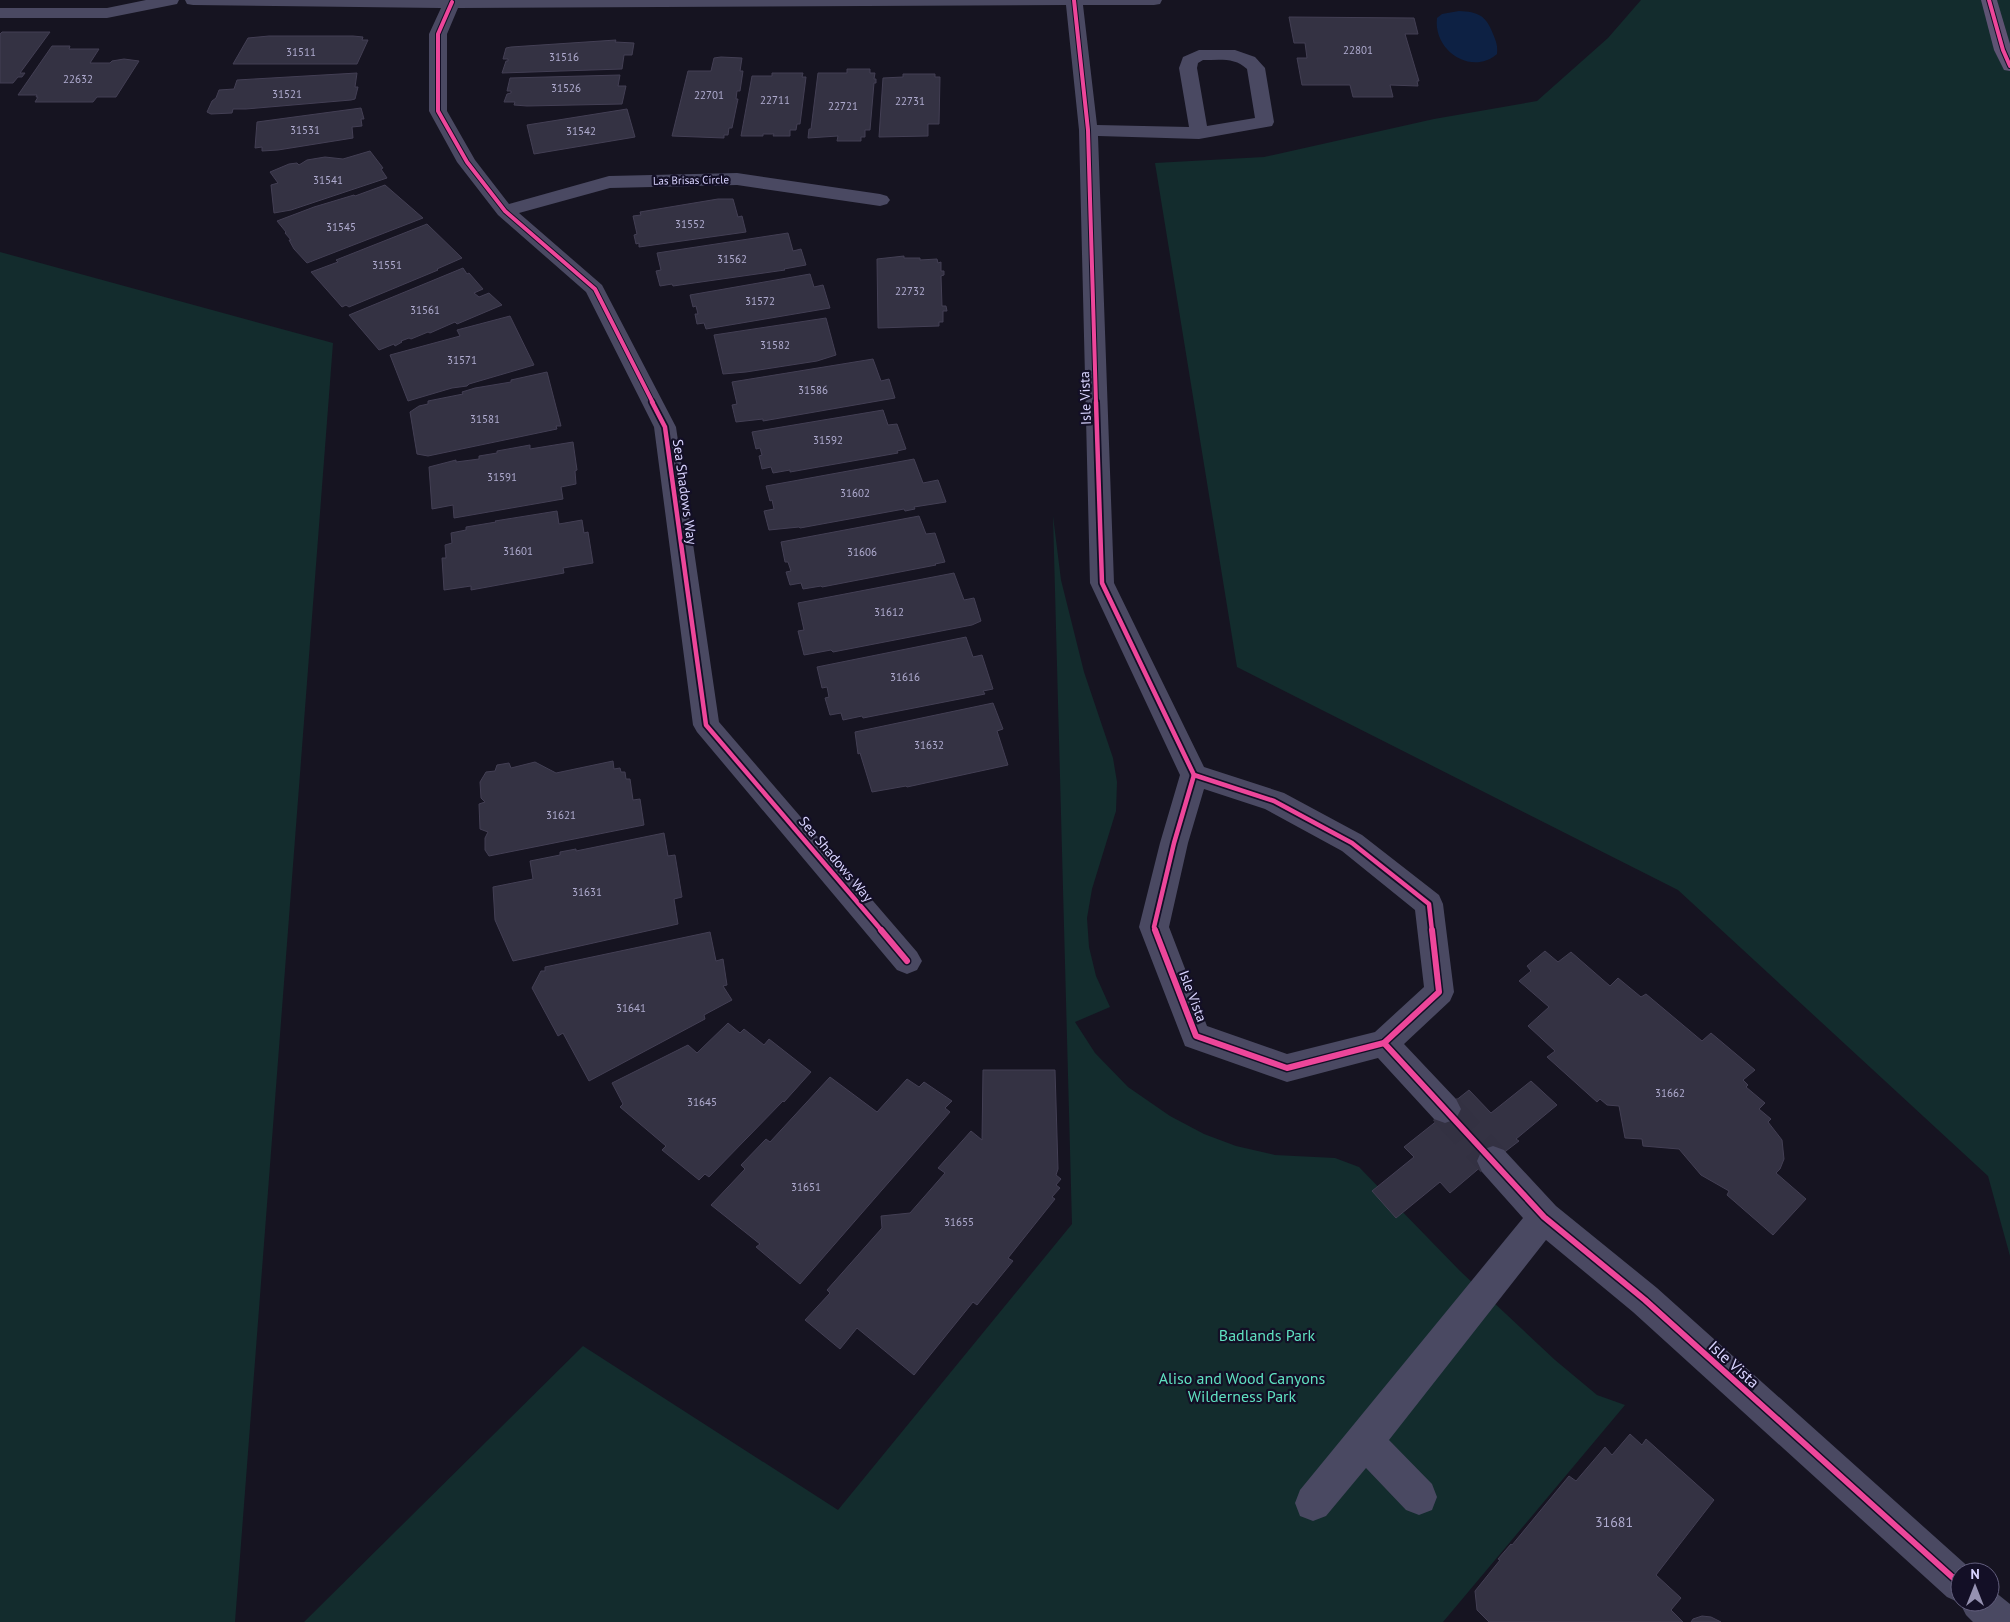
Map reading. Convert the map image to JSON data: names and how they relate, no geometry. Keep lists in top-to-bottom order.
{
  "streets": {
    "street": ["Las Brisas Circle", "Isle Vista", "Sea Shadows Way"]
  },
  "crossings": [
    ["Las Brisas Circle", "Sea Shadows Way"]
  ],
  "parks": ["Badlands Park", "Aliso and Wood Canyons Wilderness Park"],
  "house_numbers": [
    "22801",
    "31511",
    "31516",
    "22632",
    "31526",
    "31521",
    "22701",
    "22711",
    "22731",
    "22721",
    "31531",
    "31542",
    "31541",
    "31552",
    "31545",
    "31562",
    "31551",
    "22732",
    "31572",
    "31561",
    "31582",
    "31571",
    "31586",
    "31581",
    "31592",
    "31591",
    "31602",
    "31601",
    "31606",
    "31612",
    "31616",
    "31632",
    "31621",
    "31631",
    "31641",
    "31662",
    "31645",
    "31651",
    "31655",
    "31681"
  ],
  "north": "top"
}
